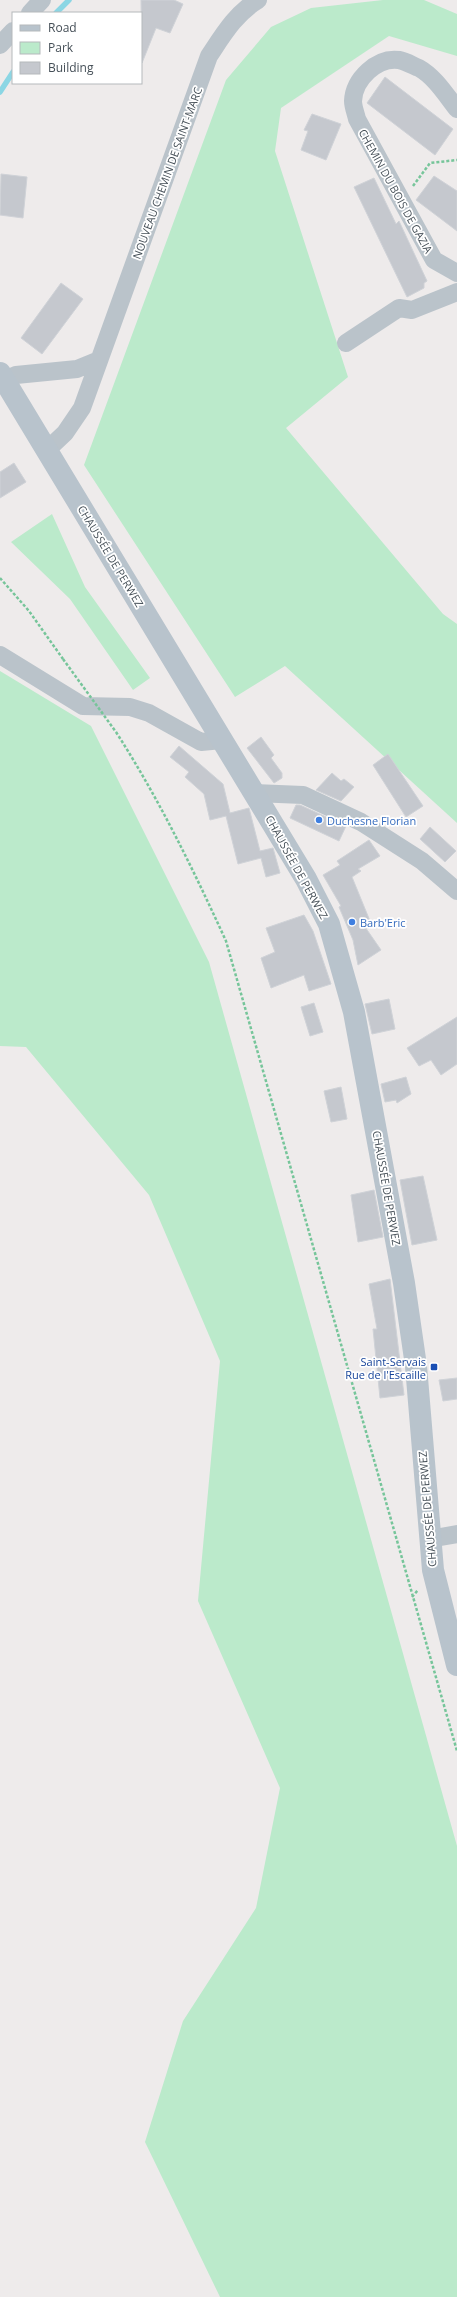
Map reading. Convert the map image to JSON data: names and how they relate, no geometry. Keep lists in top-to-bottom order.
{
  "streets": {
    "main road": ["CHAUSSÉE DE PERWEZ"],
    "street": ["NOUVEAU CHEMIN DE SAINT-MARC", "CHEMIN DU BOIS DE GAZIA"]
  },
  "crossings": [
    ["NOUVEAU CHEMIN DE SAINT-MARC", "CHAUSSÉE DE PERWEZ"]
  ],
  "places": {
    "other": ["Duchesne Florian", "Barb'Eric"],
    "transit": ["Saint-Servais Rue de l'Escaille"]
  },
  "legend": ["Road", "Park", "Building"]
}
